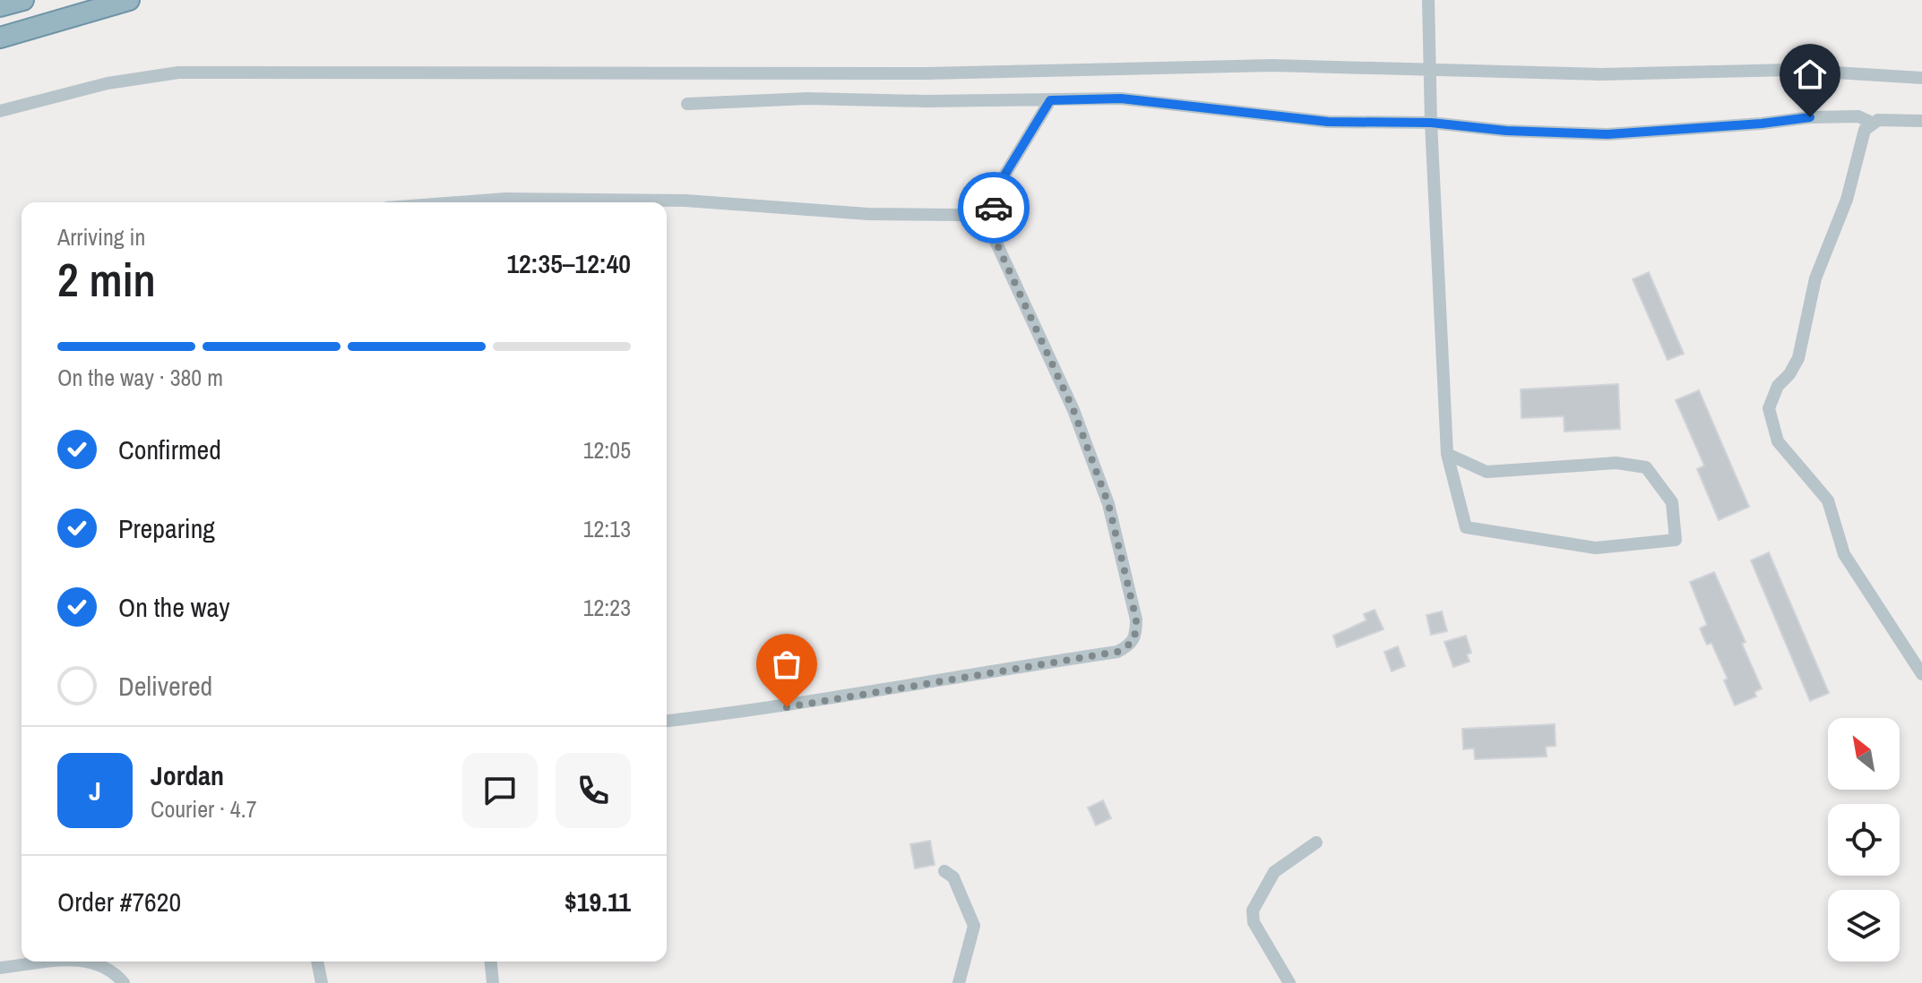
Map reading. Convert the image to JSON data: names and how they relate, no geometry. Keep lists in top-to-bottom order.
{
  "north": "top left",
  "page": {
    "heading": ["2 min", "Arriving in", "12:35–12:40"],
    "panel": [
      "Jordan",
      "Courier · 4.7",
      "Order #7620",
      "$19.11"
    ],
    "bar": "On the way · 380 m",
    "list": [
      ["Confirmed", "12:05"],
      ["Preparing", "12:13"],
      ["On the way", "12:23"],
      "Delivered"
    ],
    "round": "J"
  }
}
